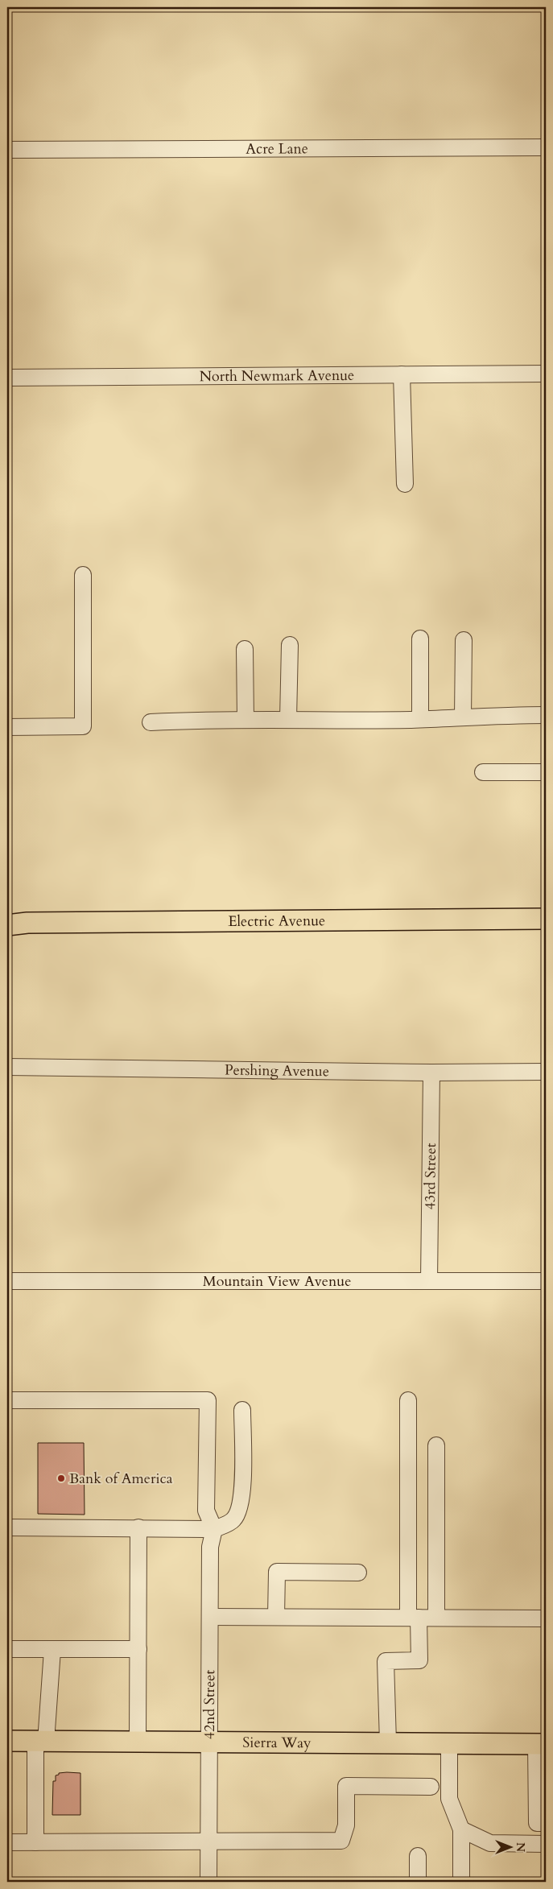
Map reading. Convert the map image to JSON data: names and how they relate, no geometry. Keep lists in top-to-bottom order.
{
  "streets": {
    "main road": ["Electric Avenue", "Sierra Way"],
    "street": [
      "Acre Lane",
      "North Newmark Avenue",
      "Pershing Avenue",
      "43rd Street",
      "Mountain View Avenue",
      "42nd Street"
    ]
  },
  "crossings": [
    ["Pershing Avenue", "43rd Street"],
    ["43rd Street", "Mountain View Avenue"],
    ["42nd Street", "Sierra Way"]
  ],
  "places": ["Bank of America"],
  "north": "right"
}
